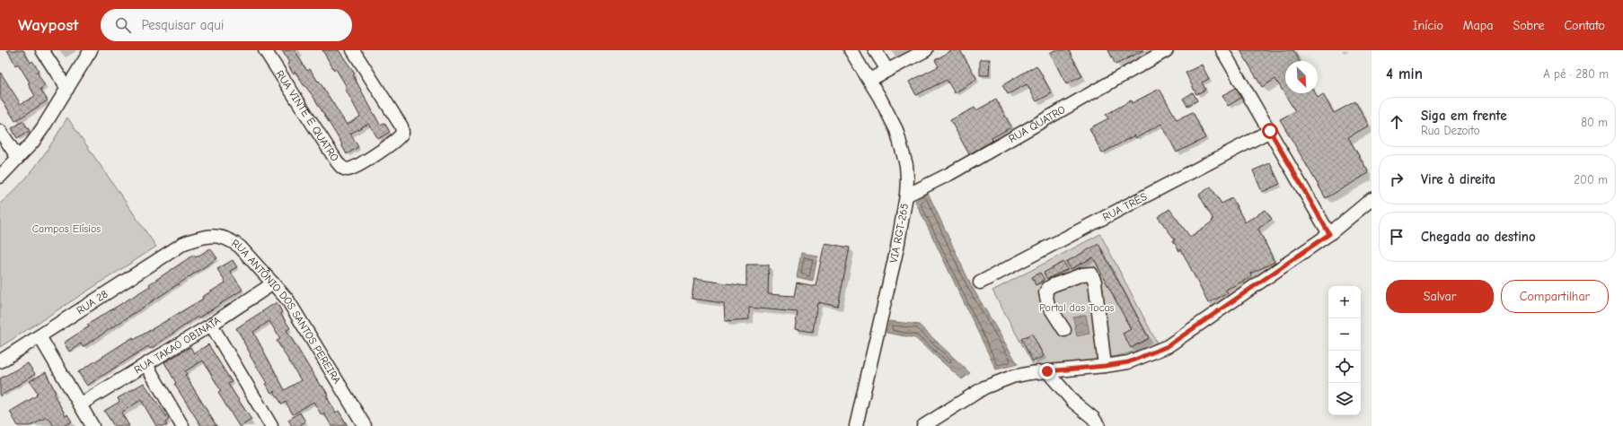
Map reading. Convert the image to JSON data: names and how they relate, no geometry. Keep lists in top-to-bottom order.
{
  "streets": {
    "street": [
      "RUA VINTE E QUATRO",
      "RUA QUATRO",
      "RUA TRÊS",
      "VIA RGT-265",
      "RUA 28",
      "RUA ANTÔNIO DOS SANTOS PEREIRA",
      "RUA TAKAO OBINATA"
    ]
  },
  "crossings": [
    ["RUA QUATRO", "VIA RGT-265"],
    ["RUA 28", "RUA ANTÔNIO DOS SANTOS PEREIRA"],
    ["RUA ANTÔNIO DOS SANTOS PEREIRA", "RUA TAKAO OBINATA"]
  ],
  "parks": ["Campos Elísios", "Portal das Tocas"],
  "north": "bottom right",
  "page": {
    "header": "Waypost",
    "search": "Pesquisar aqui",
    "nav": [
      "Início",
      "Mapa",
      "Sobre",
      "Contato"
    ],
    "heading": ["4 min", "A pé · 280 m"],
    "list": [
      ["Siga em frente", "Rua Dezoito", "80 m"],
      ["Vire à direita", "200 m"],
      "Chegada ao destino"
    ],
    "buttons": ["Salvar", "Compartilhar"],
    "map_buttons": ["+", "−"]
  }
}
